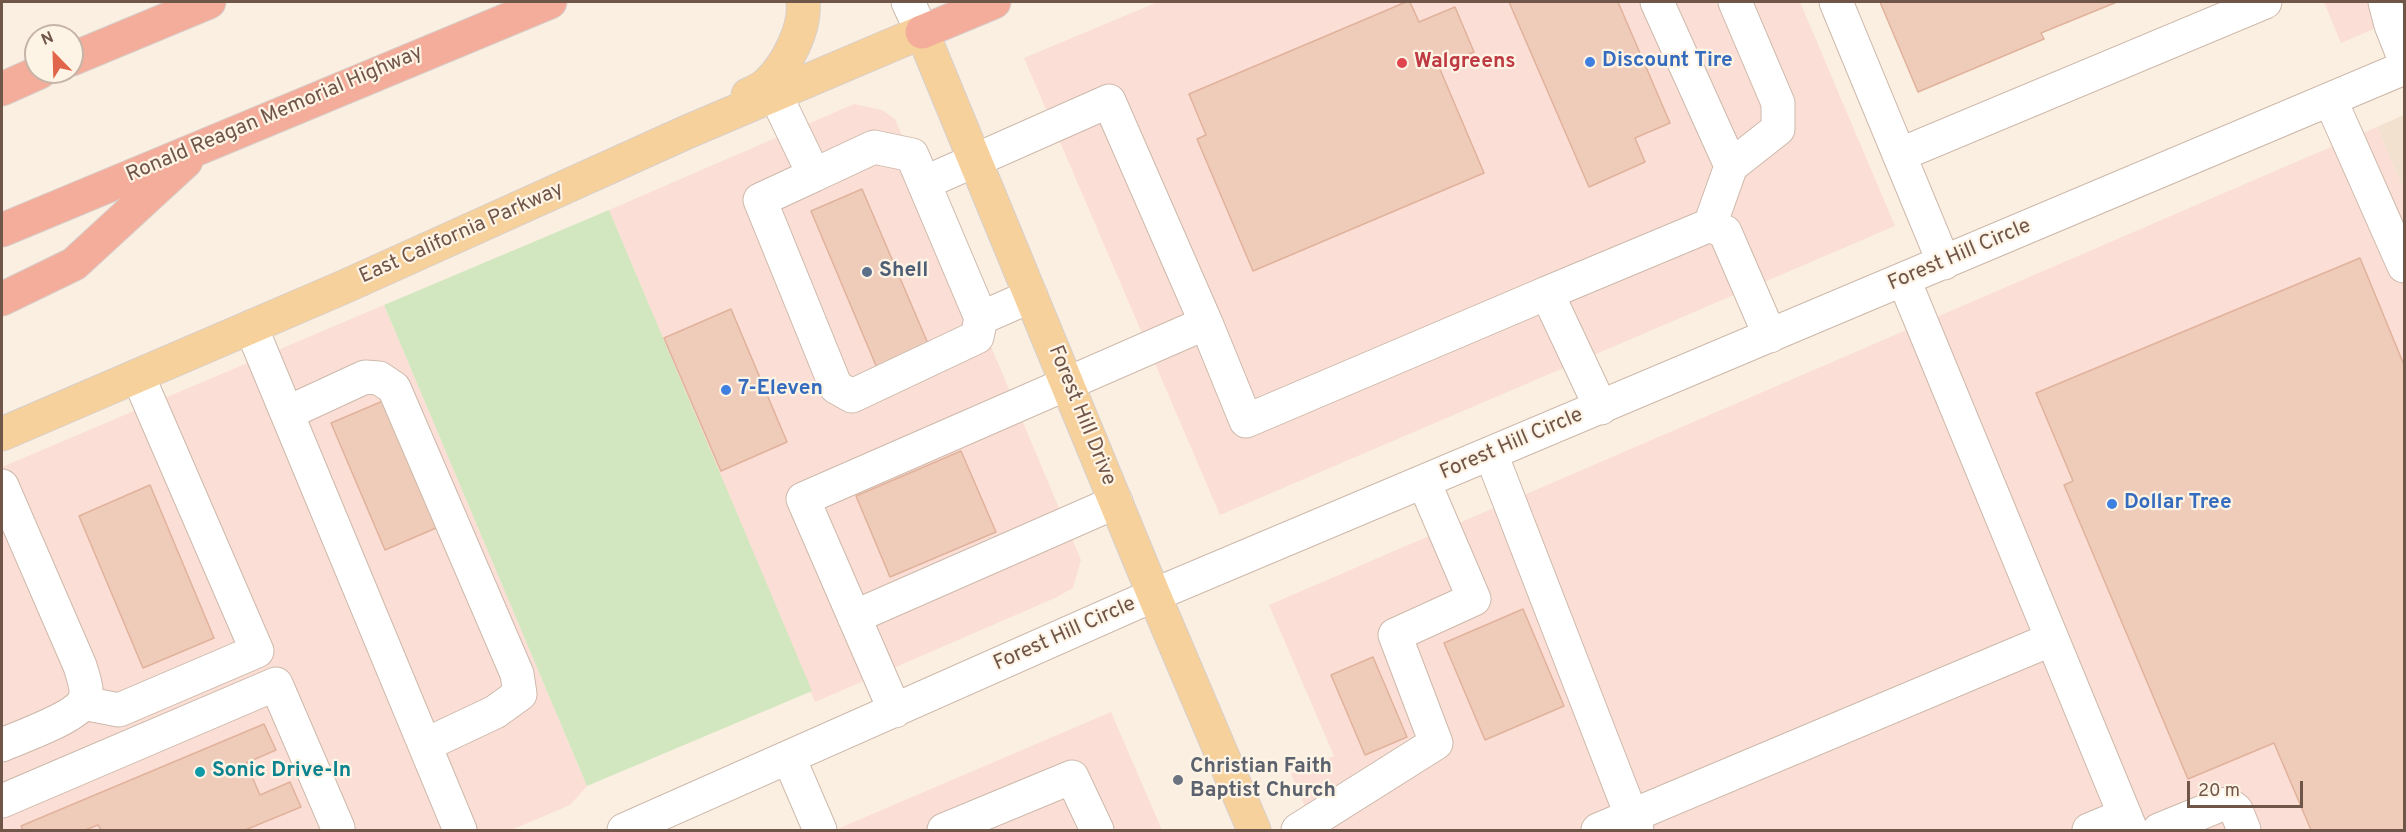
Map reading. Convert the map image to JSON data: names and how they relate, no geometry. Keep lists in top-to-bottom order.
{
  "streets": {
    "highway": ["Ronald Reagan Memorial Highway"],
    "main road": ["East California Parkway", "Forest Hill Drive"],
    "street": ["Forest Hill Circle"]
  },
  "crossings": [
    ["East California Parkway", "Forest Hill Drive"],
    ["Forest Hill Circle", "Forest Hill Drive"]
  ],
  "places": [
    "Discount Tire",
    "Walgreens",
    "Shell",
    "7-Eleven",
    "Dollar Tree",
    "Sonic Drive-In",
    "Christian Faith Baptist Church"
  ],
  "scale_bar": "20 m",
  "north": "top left"
}
